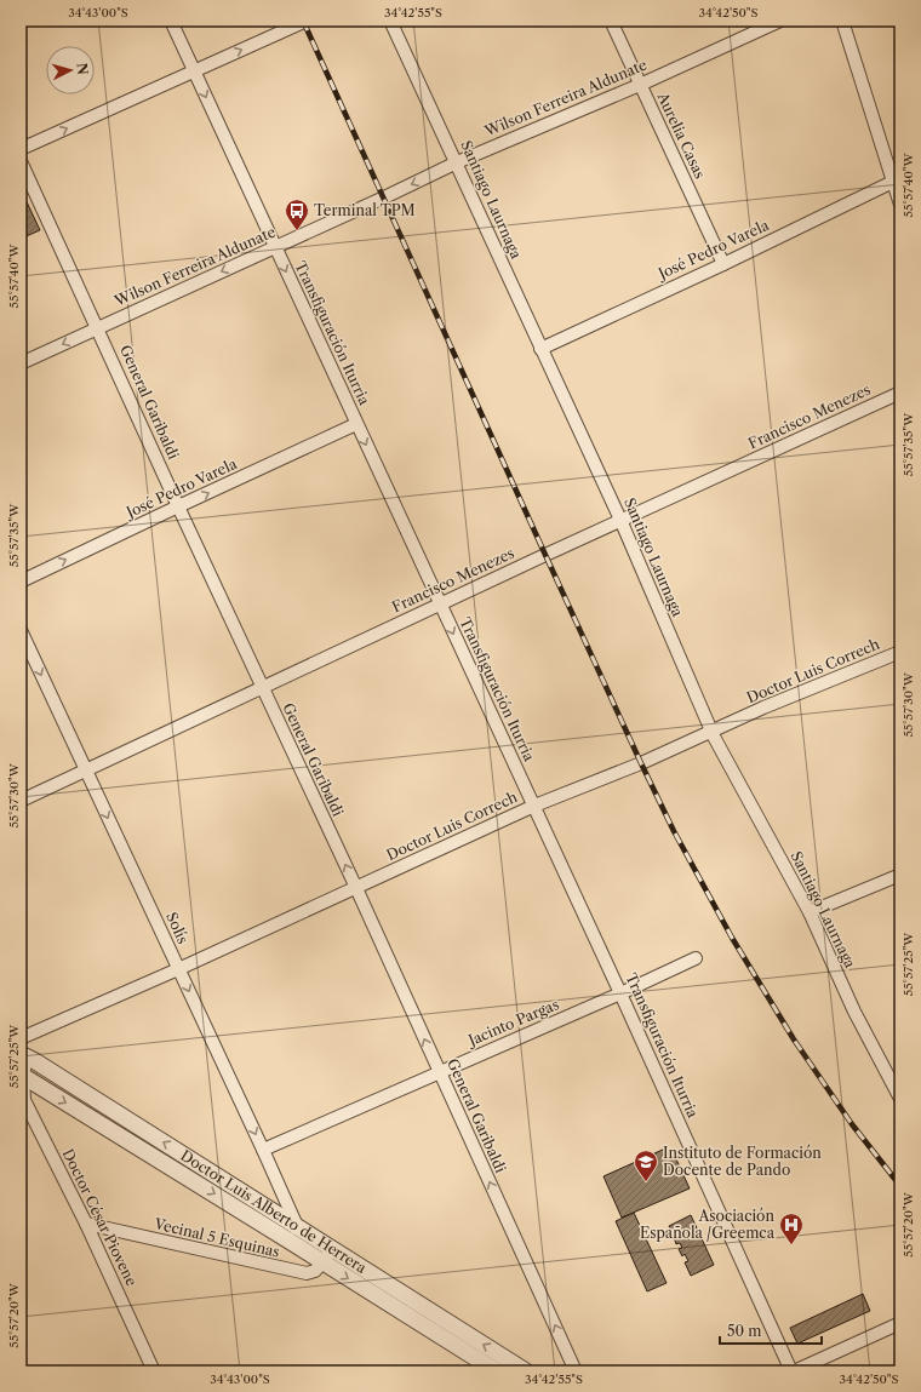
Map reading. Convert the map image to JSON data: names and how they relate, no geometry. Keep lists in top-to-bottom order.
{
  "streets": {
    "street": [
      "Wilson Ferreira Aldunate",
      "Aurelia Casas",
      "Santiago Laurnaga",
      "José Pedro Varela",
      "Transfiguración Iturria",
      "General Garibaldi",
      "Francisco Menezes",
      "Doctor Luis Correch",
      "Solís",
      "Jacinto Pargas",
      "Doctor Luis Alberto de Herrera",
      "Doctor César Piovene",
      "Vecinal 5 Esquinas"
    ]
  },
  "crossings": [
    ["Wilson Ferreira Aldunate", "Aurelia Casas"],
    ["Wilson Ferreira Aldunate", "Santiago Laurnaga"],
    ["Wilson Ferreira Aldunate", "Transfiguración Iturria"],
    ["Wilson Ferreira Aldunate", "General Garibaldi"],
    ["Aurelia Casas", "José Pedro Varela"],
    ["Santiago Laurnaga", "José Pedro Varela"],
    ["Santiago Laurnaga", "Francisco Menezes"],
    ["Santiago Laurnaga", "Doctor Luis Correch"],
    ["José Pedro Varela", "Transfiguración Iturria"],
    ["José Pedro Varela", "General Garibaldi"],
    ["Transfiguración Iturria", "Francisco Menezes"],
    ["Transfiguración Iturria", "Doctor Luis Correch"],
    ["Transfiguración Iturria", "Jacinto Pargas"],
    ["General Garibaldi", "Francisco Menezes"],
    ["General Garibaldi", "Doctor Luis Correch"],
    ["General Garibaldi", "Jacinto Pargas"],
    ["Francisco Menezes", "Solís"],
    ["Doctor Luis Correch", "Solís"],
    ["Solís", "Jacinto Pargas"],
    ["Solís", "Doctor Luis Alberto de Herrera"],
    ["Doctor Luis Alberto de Herrera", "Doctor César Piovene"],
    ["Doctor Luis Alberto de Herrera", "Vecinal 5 Esquinas"],
    ["Doctor César Piovene", "Vecinal 5 Esquinas"]
  ],
  "one_way": [
    "Wilson Ferreira Aldunate",
    "José Pedro Varela",
    "Transfiguración Iturria",
    "General Garibaldi",
    "Solís"
  ],
  "places": {
    "bus stop": ["Terminal TPM"],
    "school or university": ["Instituto de Formación Docente de Pando"],
    "hospital": ["Asociación Española /Greemca"]
  },
  "scale_bar": "50 m",
  "north": "right",
  "coordinates": [
    "34°43'00\"S",
    "34°42'55\"S",
    "34°42'50\"S",
    "55°57'40\"W",
    "55°57'35\"W",
    "55°57'30\"W",
    "55°57'25\"W",
    "55°57'20\"W"
  ]
}
